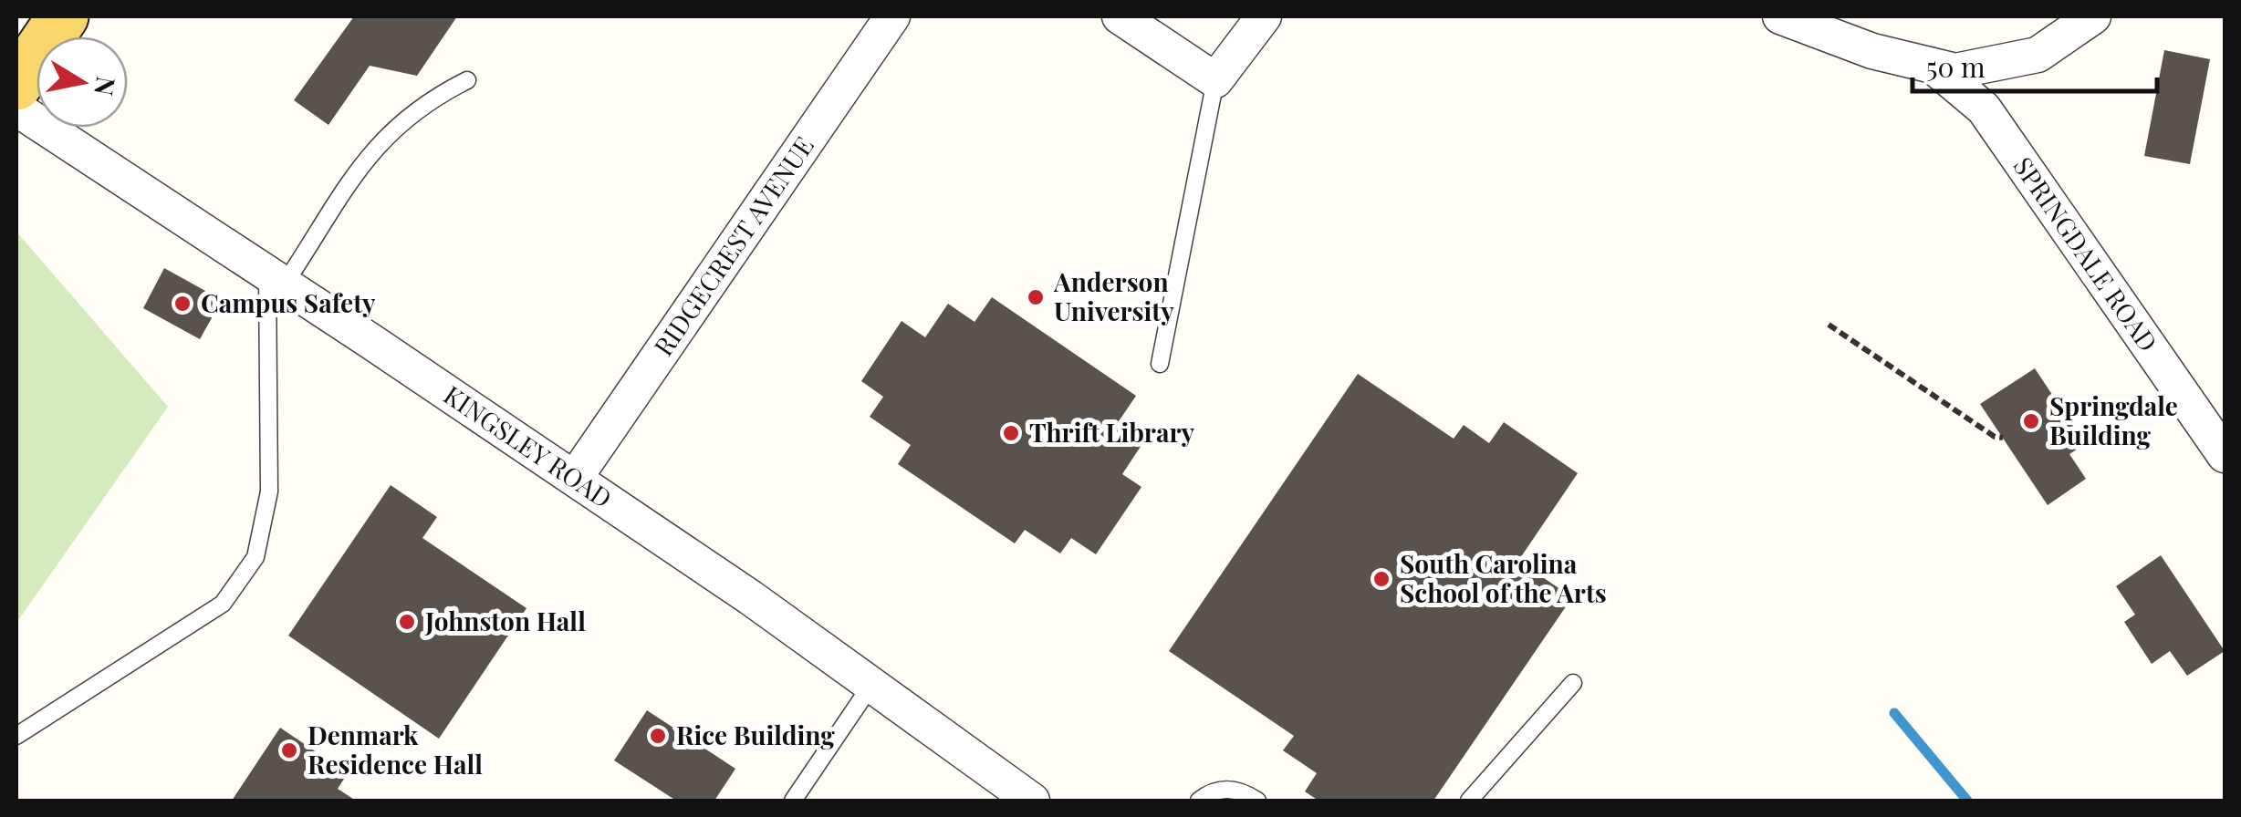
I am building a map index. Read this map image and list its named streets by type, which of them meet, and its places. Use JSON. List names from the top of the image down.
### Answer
{
  "streets": {
    "street": ["RIDGECREST AVENUE", "SPRINGDALE ROAD", "KINGSLEY ROAD"]
  },
  "crossings": [
    ["RIDGECREST AVENUE", "KINGSLEY ROAD"]
  ],
  "places": [
    "Anderson University",
    "Campus Safety",
    "Springdale Building",
    "Thrift Library",
    "South Carolina School of the Arts",
    "Johnston Hall",
    "Rice Building",
    "Denmark Residence Hall"
  ],
  "scale_bar": "50 m",
  "north": "right"
}
